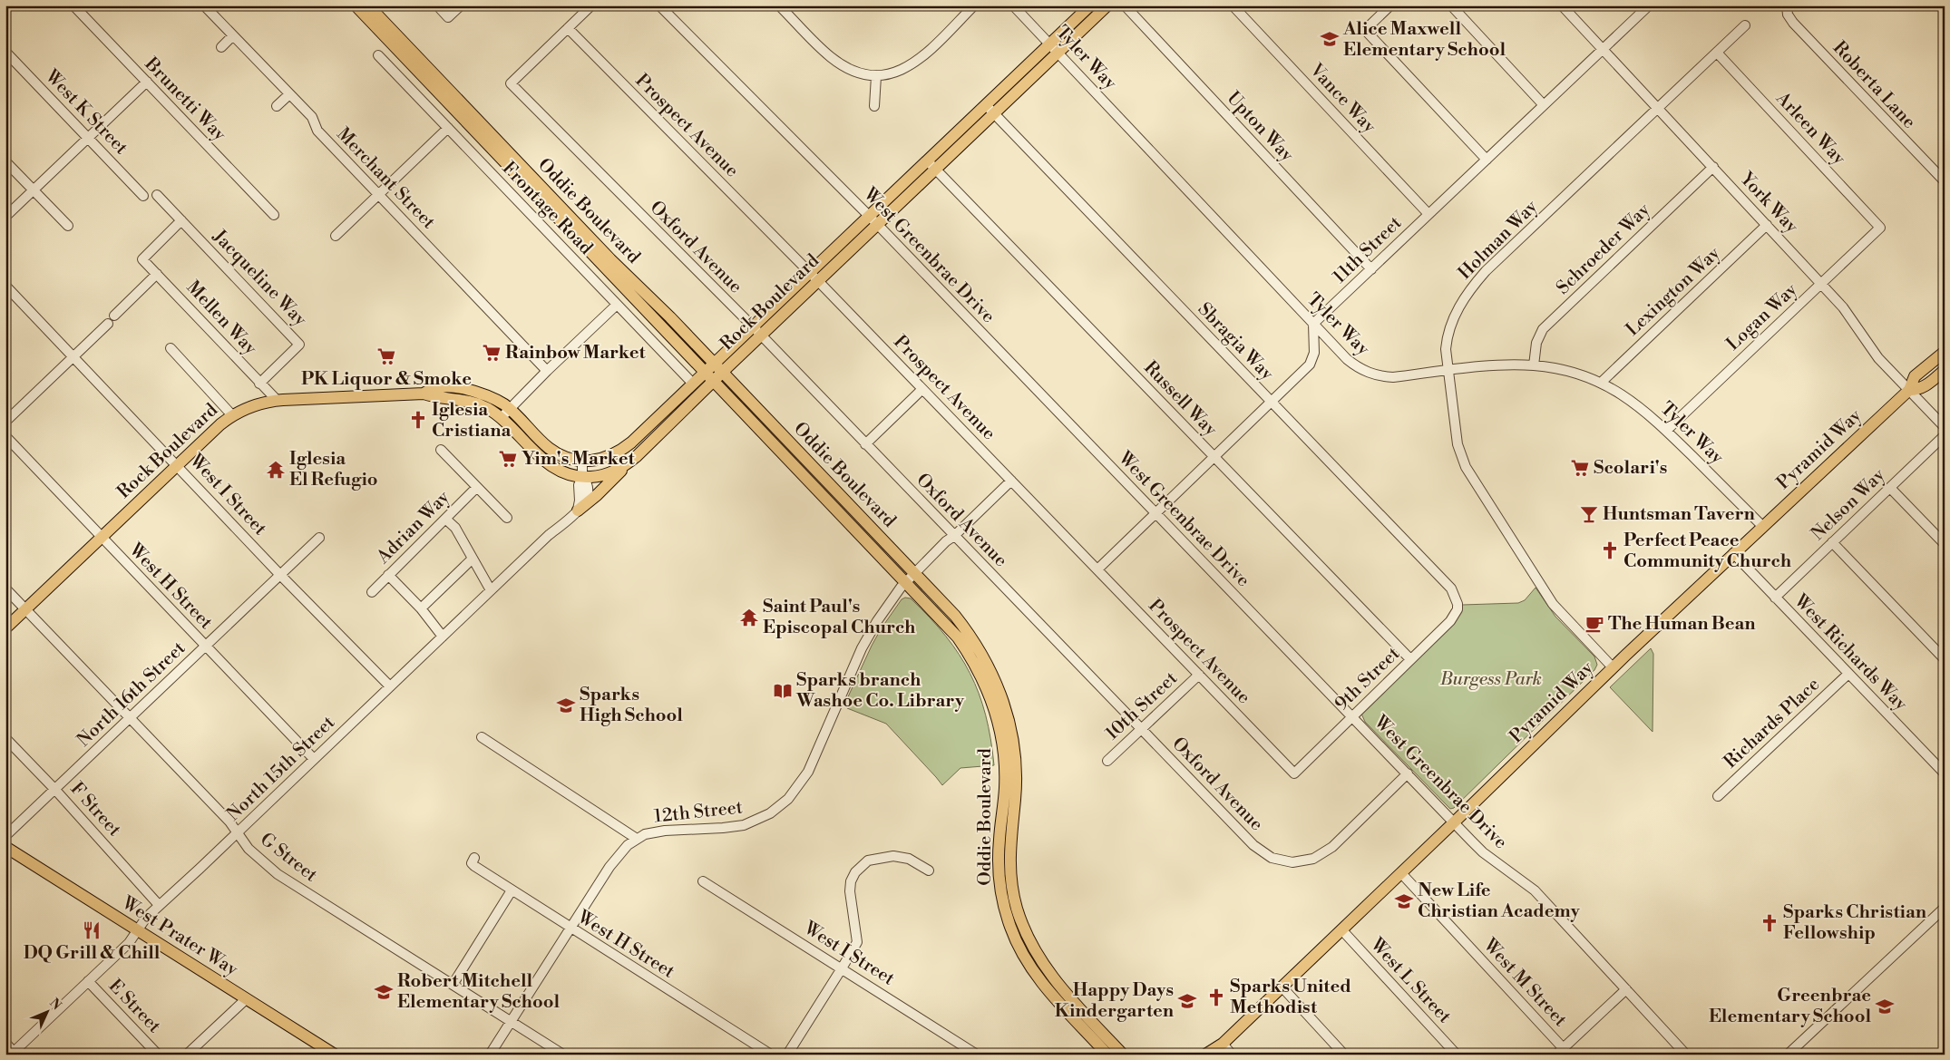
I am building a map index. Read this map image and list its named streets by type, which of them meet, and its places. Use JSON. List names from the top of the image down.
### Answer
{
  "streets": {
    "main road": [
      "Oddie Boulevard",
      "Rock Boulevard",
      "Pyramid Way",
      "West Prater Way"
    ],
    "street": [
      "Tyler Way",
      "Roberta Lane",
      "Vance Way",
      "Brunetti Way",
      "West K Street",
      "Prospect Avenue",
      "Upton Way",
      "Arleen Way",
      "Merchant Street",
      "York Way",
      "Frontage Road",
      "Holman Way",
      "Oxford Avenue",
      "Schroeder Way",
      "11th Street",
      "West Greenbrae Drive",
      "Jacqueline Way",
      "Lexington Way",
      "Logan Way",
      "Mellen Way",
      "Sbragia Way",
      "Russell Way",
      "West I Street",
      "Nelson Way",
      "Adrian Way",
      "West H Street",
      "West Richards Way",
      "9th Street",
      "North 16th Street",
      "10th Street",
      "Richards Place",
      "North 15th Street",
      "F Street",
      "12th Street",
      "G Street",
      "West L Street",
      "West M Street",
      "E Street"
    ]
  },
  "crossings": [
    ["Tyler Way", "Holman Way"],
    ["Tyler Way", "Schroeder Way"],
    ["Tyler Way", "11th Street"],
    ["Tyler Way", "Lexington Way"],
    ["Tyler Way", "Rock Boulevard"],
    ["Tyler Way", "Logan Way"],
    ["Tyler Way", "Pyramid Way"],
    ["Vance Way", "11th Street"],
    ["Prospect Avenue", "Oxford Avenue"],
    ["Prospect Avenue", "Rock Boulevard"],
    ["Prospect Avenue", "9th Street"],
    ["Prospect Avenue", "10th Street"],
    ["Prospect Avenue", "12th Street"],
    ["Upton Way", "11th Street"],
    ["Arleen Way", "Holman Way"],
    ["Arleen Way", "Logan Way"],
    ["York Way", "Holman Way"],
    ["York Way", "Schroeder Way"],
    ["York Way", "11th Street"],
    ["York Way", "Lexington Way"],
    ["York Way", "Logan Way"],
    ["York Way", "Pyramid Way"],
    ["Frontage Road", "Rock Boulevard"],
    ["Oddie Boulevard", "Rock Boulevard"],
    ["Oddie Boulevard", "12th Street"],
    ["Holman Way", "Pyramid Way"],
    ["Oxford Avenue", "West Greenbrae Drive"],
    ["Oxford Avenue", "Rock Boulevard"],
    ["Oxford Avenue", "10th Street"],
    ["Oxford Avenue", "12th Street"],
    ["West Greenbrae Drive", "Rock Boulevard"],
    ["West Greenbrae Drive", "Pyramid Way"],
    ["West Greenbrae Drive", "9th Street"],
    ["Jacqueline Way", "Mellen Way"],
    ["Rock Boulevard", "Mellen Way"],
    ["Rock Boulevard", "Sbragia Way"],
    ["Rock Boulevard", "Russell Way"],
    ["Rock Boulevard", "West I Street"],
    ["Rock Boulevard", "West H Street"],
    ["Rock Boulevard", "G Street"],
    ["Sbragia Way", "9th Street"],
    ["Russell Way", "9th Street"],
    ["Pyramid Way", "West Richards Way"],
    ["Pyramid Way", "West L Street"],
    ["Pyramid Way", "West M Street"],
    ["West I Street", "North 16th Street"],
    ["West I Street", "North 15th Street"],
    ["Nelson Way", "West Richards Way"],
    ["West H Street", "North 16th Street"],
    ["West H Street", "North 15th Street"],
    ["West H Street", "12th Street"],
    ["West Richards Way", "Richards Place"],
    ["North 16th Street", "F Street"],
    ["North 16th Street", "G Street"],
    ["North 15th Street", "F Street"],
    ["North 15th Street", "G Street"],
    ["North 15th Street", "West Prater Way"],
    ["North 15th Street", "E Street"],
    ["12th Street", "G Street"]
  ],
  "parks": ["Burgess Park"],
  "places": {
    "school or university": [
      "Alice Maxwell Elementary School",
      "Sparks High School",
      "New Life Christian Academy",
      "Robert Mitchell Elementary School",
      "Happy Days Kindergarten",
      "Greenbrae Elementary School"
    ],
    "supermarket": [
      "Rainbow Market",
      "PK Liquor & Smoke",
      "Yim's Market",
      "Scolari's"
    ],
    "church": [
      "Iglesia Cristiana",
      "Perfect Peace Community Church",
      "Sparks Christian Fellowship",
      "Sparks United Methodist"
    ],
    "temple": ["Iglesia El Refugio", "Saint Paul's Episcopal Church"],
    "bar": ["Huntsman Tavern"],
    "cafe": ["The Human Bean"],
    "library": ["Sparks branch Washoe Co. Library"],
    "restaurant": ["DQ Grill & Chill"]
  },
  "north": "top right"
}
